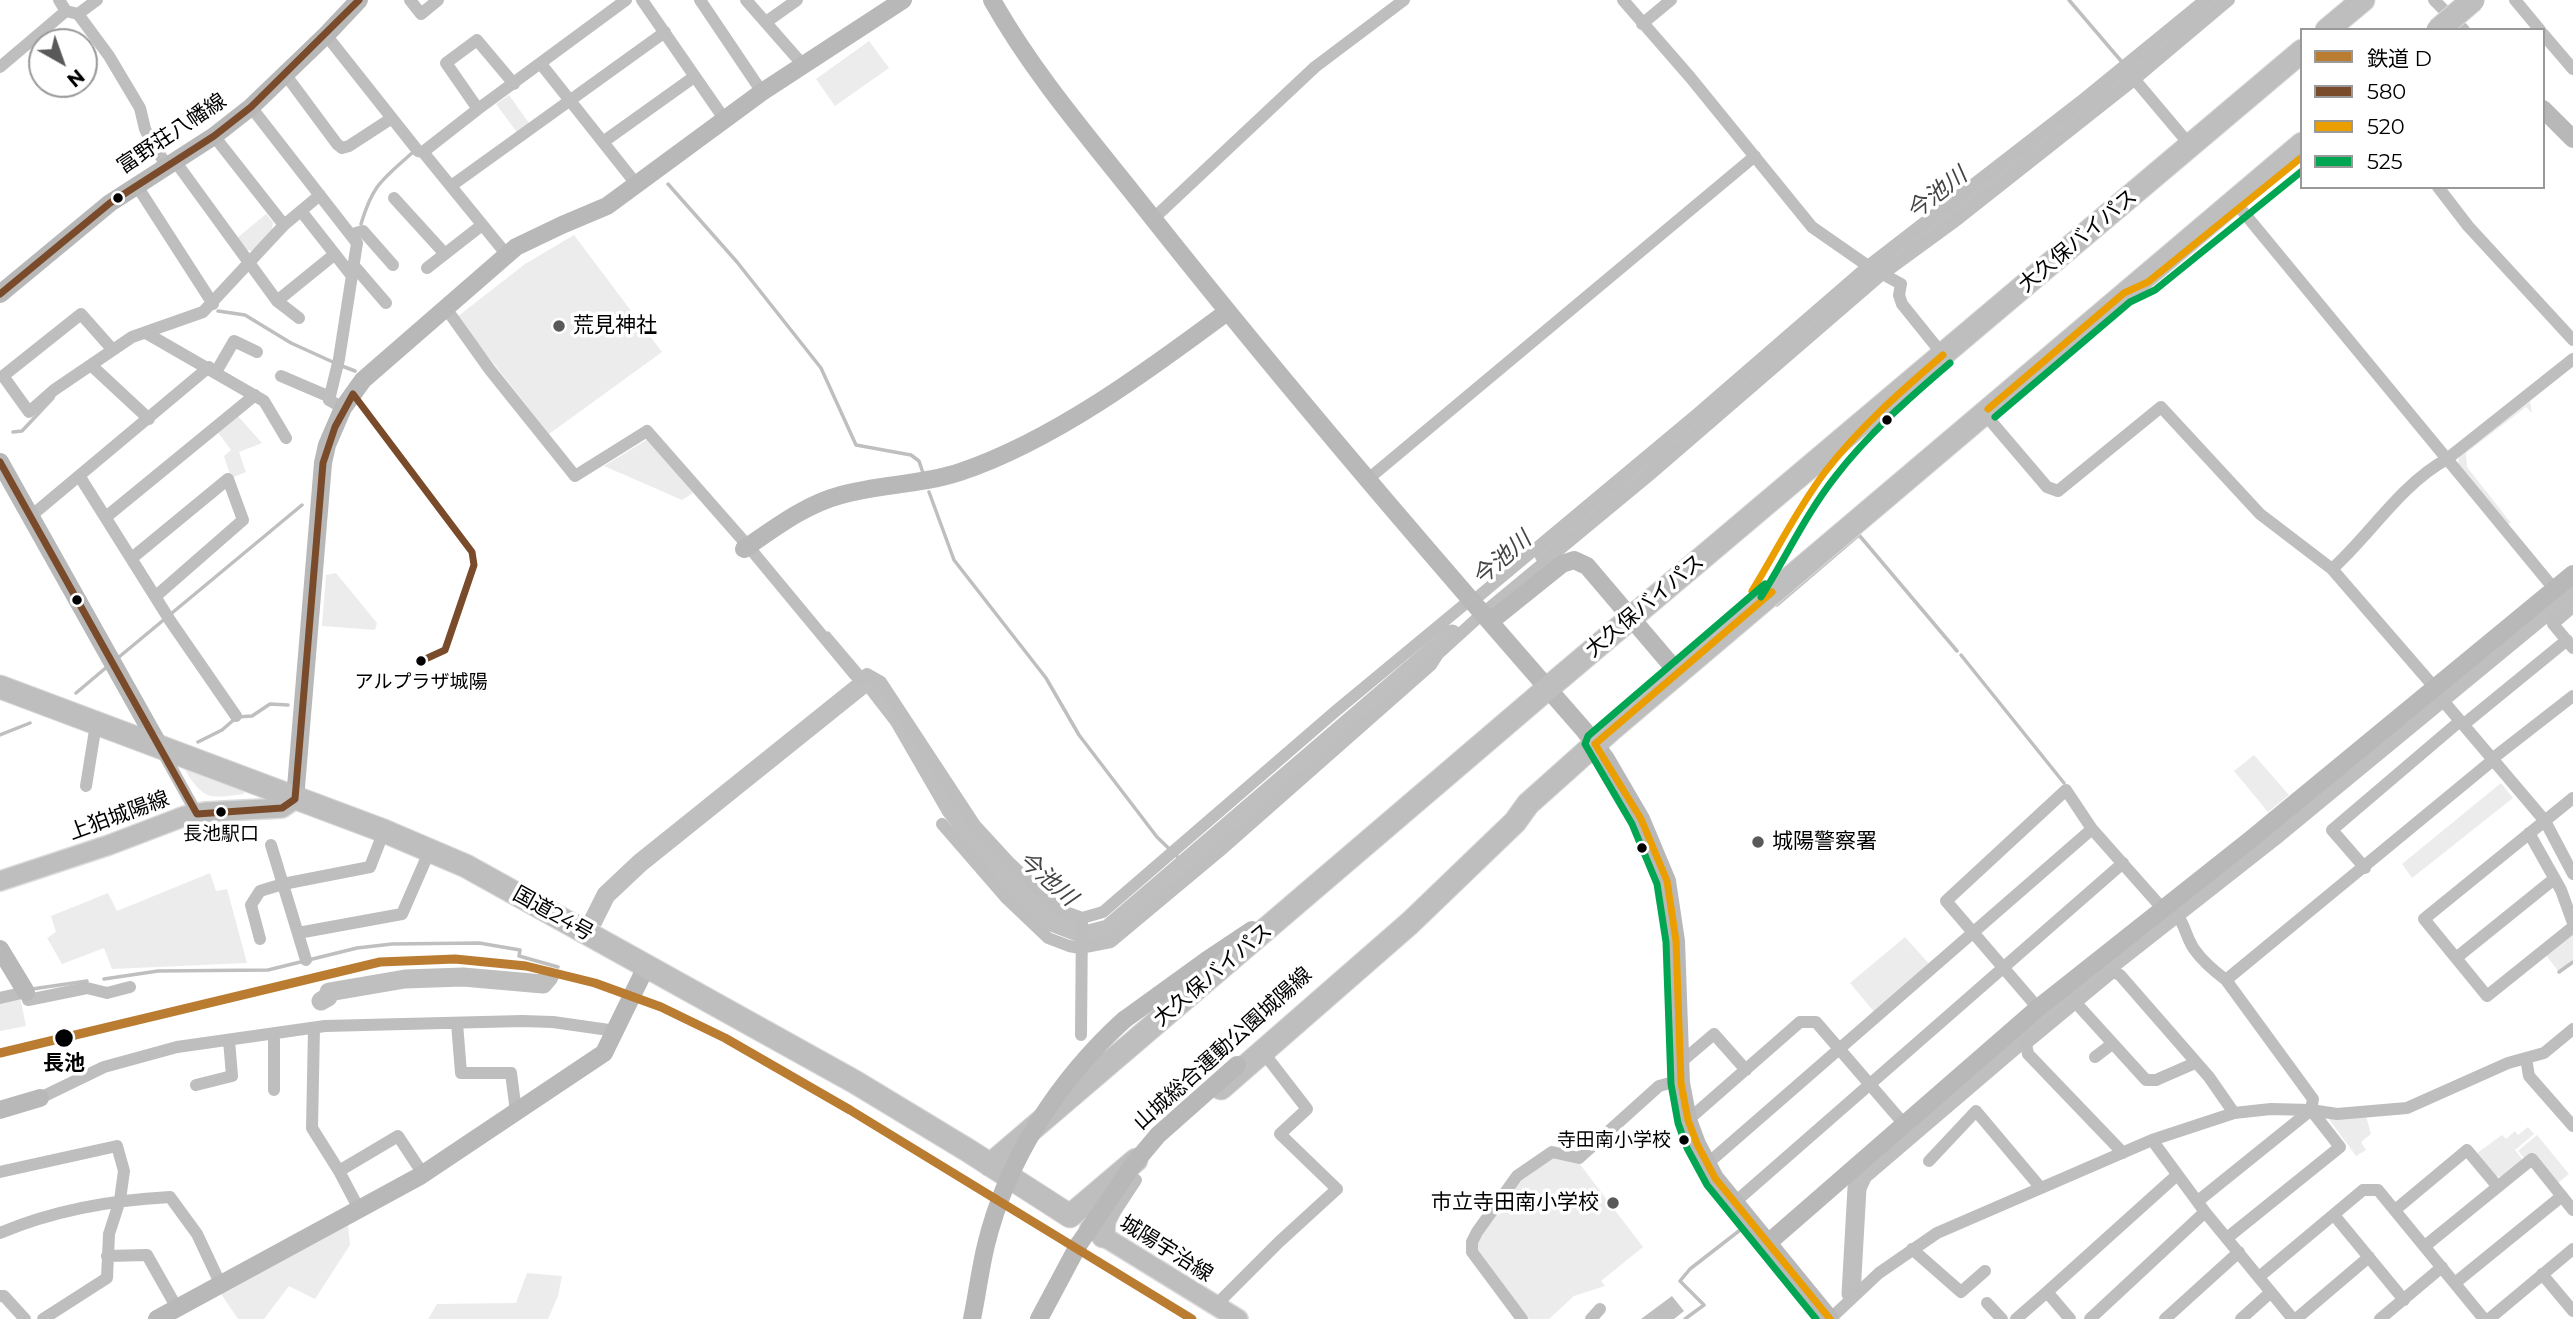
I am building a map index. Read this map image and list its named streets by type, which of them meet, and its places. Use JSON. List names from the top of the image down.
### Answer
{
  "streets": {
    "highway": ["大久保バイパス", "国道24号"],
    "main road": ["上狛城陽線", "城陽宇治線"],
    "street": ["富野荘八幡線", "山城総合運動公園城陽線"]
  },
  "crossings": [
    ["大久保バイパス", "国道24号"],
    ["上狛城陽線", "国道24号"],
    ["国道24号", "城陽宇治線"]
  ],
  "water": ["今池川"],
  "places": [
    "荒見神社",
    "アルプラザ城陽",
    "長池駅口",
    "城陽警察署",
    "長池",
    "寺田南小学校",
    "市立寺田南小学校"
  ],
  "lines": [
    "transit line 580",
    "transit line 520",
    "transit line 525",
    "rail line D"
  ],
  "legend": [
    "鉄道 D",
    "580",
    "520",
    "525"
  ],
  "north": "bottom right"
}
